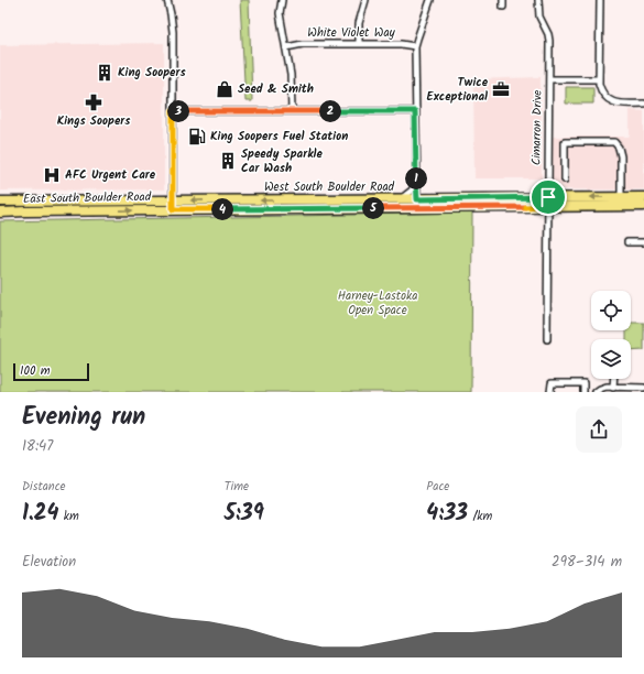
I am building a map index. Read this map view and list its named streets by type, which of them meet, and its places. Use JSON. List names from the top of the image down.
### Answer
{
  "streets": {
    "main road": ["West South Boulder Road", "East South Boulder Road"],
    "street": ["White Violet Way", "Cimarron Drive"]
  },
  "crossings": [
    ["Cimarron Drive", "West South Boulder Road"],
    ["West South Boulder Road", "East South Boulder Road"]
  ],
  "parks": ["Harney-Lastoka Open Space"],
  "places": {
    "building": ["King Soopers", "Speedy Sparkle Car Wash"],
    "shop": ["Seed & Smith"],
    "office": ["Twice Exceptional"],
    "pharmacy": ["Kings Soopers"],
    "fuel station": ["King Soopers Fuel Station"],
    "hospital": ["AFC Urgent Care"]
  },
  "scale_bar": "100 m",
  "page": {
    "pins": [
      "2",
      "3",
      "1",
      "5",
      "4"
    ],
    "scale": "100 m",
    "heading": ["Evening run", "18:47"],
    "stats": [
      ["Distance", "1.24 km"],
      ["Time", "5:39"],
      ["Pace", "4:33 /km"]
    ],
    "chart": ["Elevation", "298–314 m"]
  }
}
